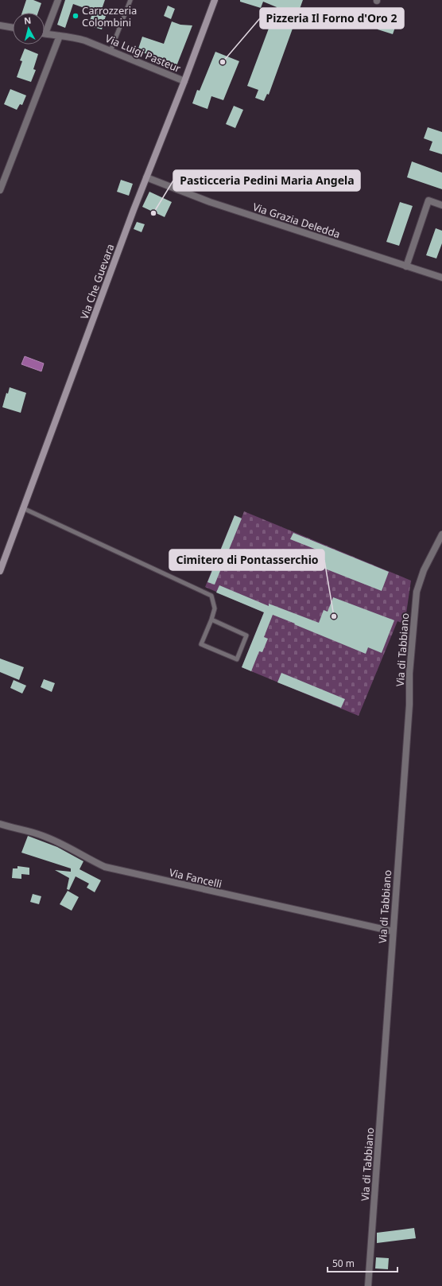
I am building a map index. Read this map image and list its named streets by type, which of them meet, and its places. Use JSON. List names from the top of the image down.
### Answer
{
  "streets": {
    "main road": ["Via Che Guevara"],
    "street": [
      "Via Luigi Pasteur",
      "Via Grazia Deledda",
      "Via di Tabbiano",
      "Via Fancelli"
    ]
  },
  "crossings": [
    ["Via Luigi Pasteur", "Via Che Guevara"],
    ["Via Grazia Deledda", "Via Che Guevara"],
    ["Via di Tabbiano", "Via Fancelli"]
  ],
  "places": [
    "Carrozzeria Colombini",
    "Pizzeria Il Forno d'Oro 2",
    "Pasticceria Pedini Maria Angela",
    "Cimitero di Pontasserchio"
  ],
  "scale_bar": "50 m",
  "north": "top"
}
